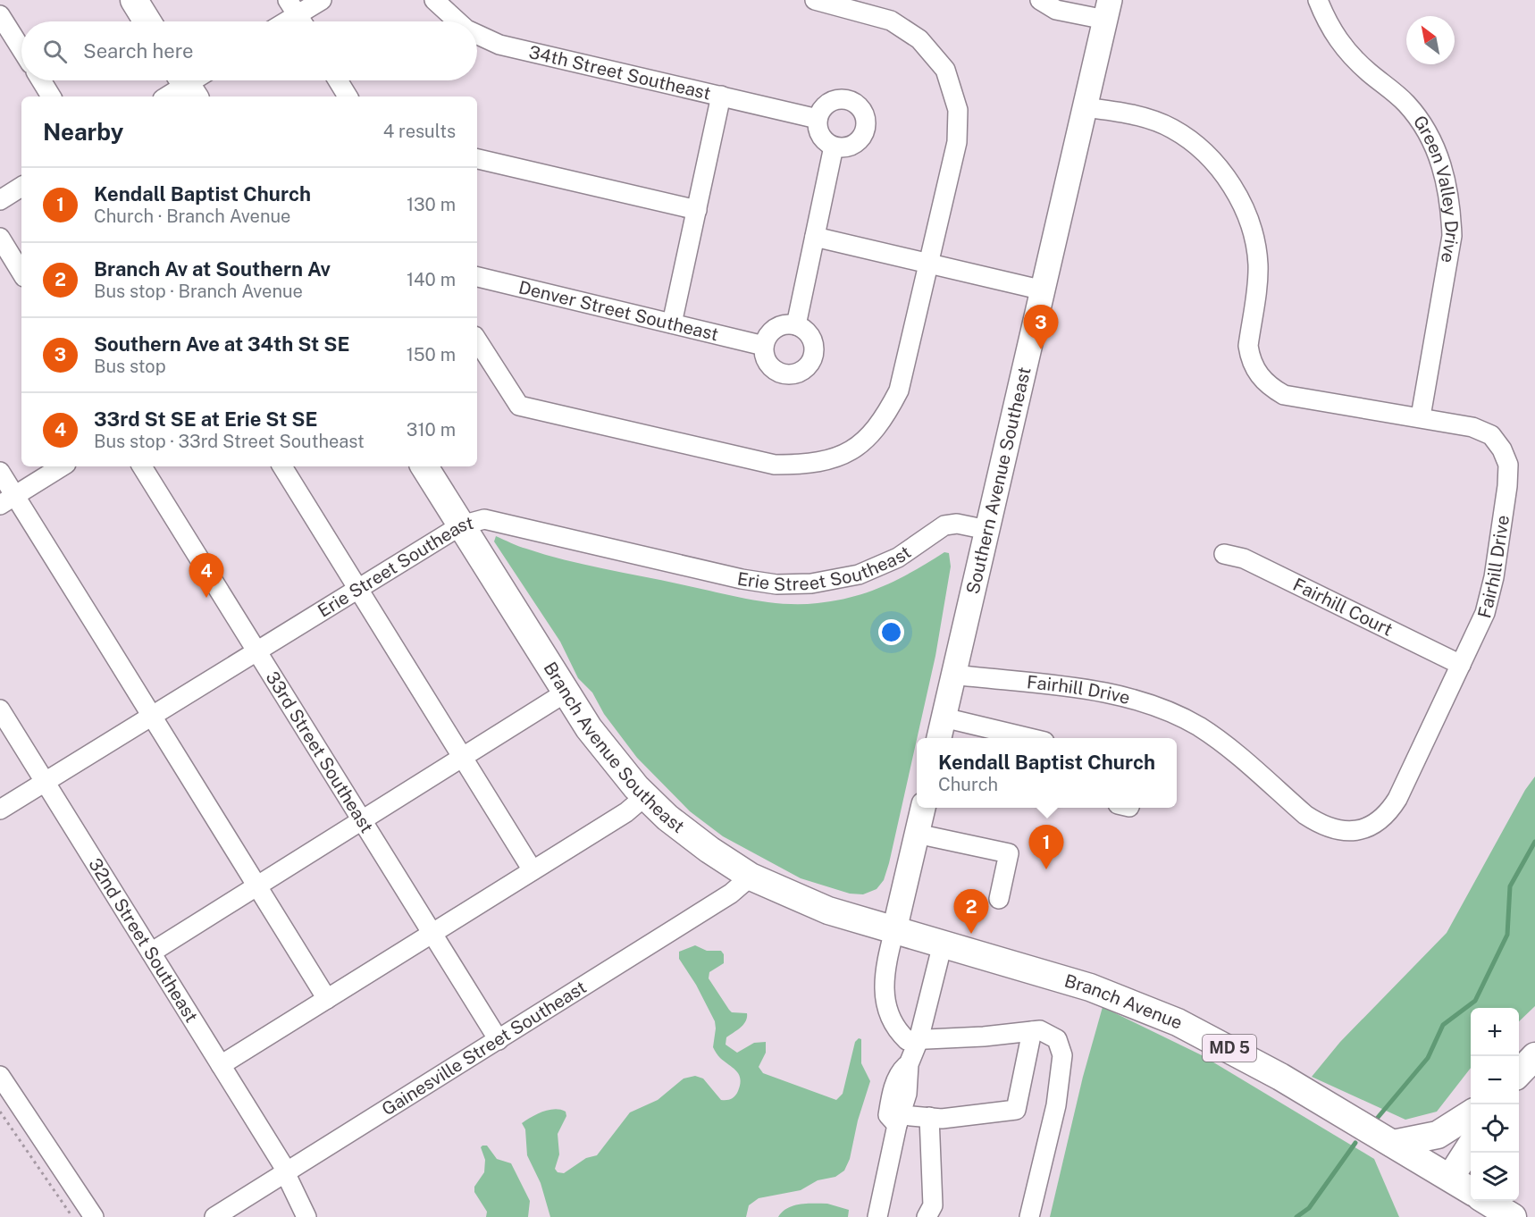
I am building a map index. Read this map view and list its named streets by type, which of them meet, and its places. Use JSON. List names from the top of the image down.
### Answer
{
  "streets": {
    "highway": ["Branch Avenue Southeast", "Branch Avenue", "MD 5"],
    "main road": ["Southern Avenue Southeast"],
    "street": [
      "34th Street Southeast",
      "Green Valley Drive",
      "Denver Street Southeast",
      "Erie Street Southeast",
      "Fairhill Drive",
      "Fairhill Court",
      "33rd Street Southeast",
      "32nd Street Southeast",
      "Gainesville Street Southeast"
    ]
  },
  "crossings": [
    ["Green Valley Drive", "Fairhill Drive"],
    ["Southern Avenue Southeast", "Erie Street Southeast"],
    ["Southern Avenue Southeast", "Fairhill Drive"],
    ["Erie Street Southeast", "Branch Avenue Southeast"],
    ["Erie Street Southeast", "33rd Street Southeast"],
    ["Erie Street Southeast", "32nd Street Southeast"],
    ["Fairhill Drive", "Fairhill Court"],
    ["Branch Avenue Southeast", "Branch Avenue"],
    ["Branch Avenue Southeast", "Gainesville Street Southeast"],
    ["33rd Street Southeast", "Gainesville Street Southeast"],
    ["32nd Street Southeast", "Gainesville Street Southeast"]
  ],
  "north": "top left",
  "page": {
    "search": "Search here",
    "heading": ["Nearby", "4 results"],
    "list": [
      {
        "mark": "1",
        "name": "Kendall Baptist Church",
        "note": "Church · Branch Avenue",
        "value": "130 m"
      },
      {
        "mark": "2",
        "name": "Branch Av at Southern Av",
        "note": "Bus stop · Branch Avenue",
        "value": "140 m"
      },
      {
        "mark": "3",
        "name": "Southern Ave at 34th St SE",
        "note": "Bus stop",
        "value": "150 m"
      },
      {
        "mark": "4",
        "name": "33rd St SE at Erie St SE",
        "note": "Bus stop · 33rd Street Southeast",
        "value": "310 m"
      }
    ],
    "pins": [
      "3",
      "4",
      "1",
      "2"
    ],
    "popup": ["Kendall Baptist Church", "Church"],
    "map_buttons": ["+", "−"]
  }
}
